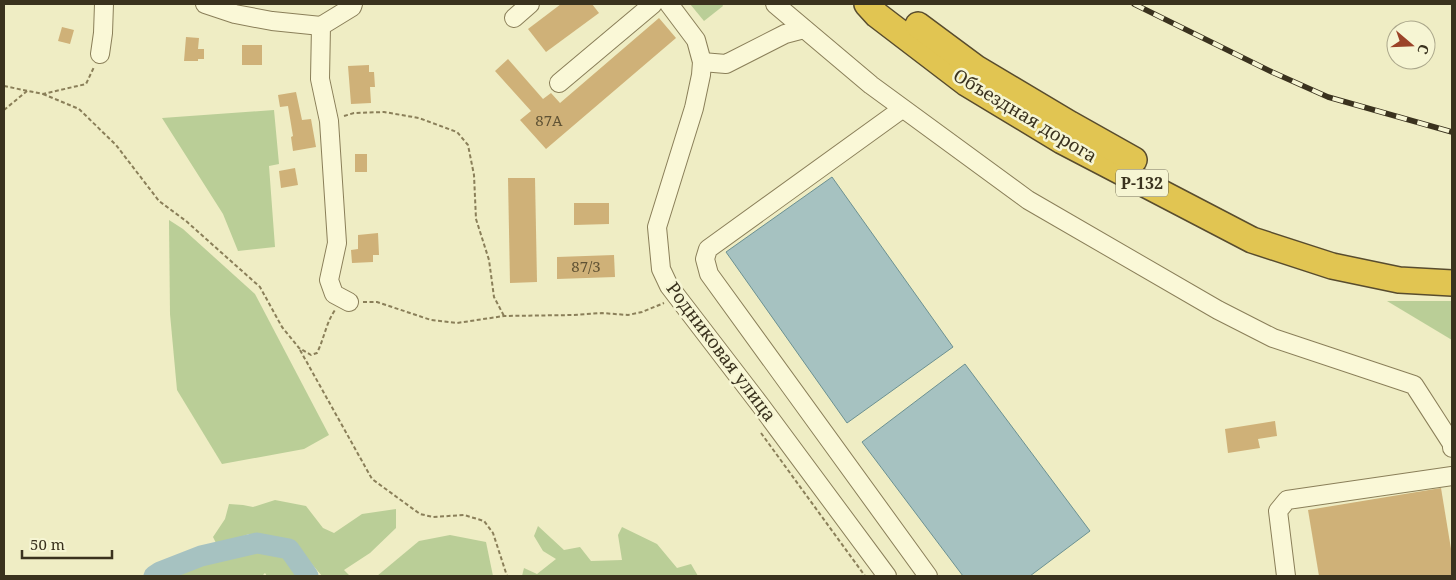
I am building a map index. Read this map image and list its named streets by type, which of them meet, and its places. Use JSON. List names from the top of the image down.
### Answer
{
  "streets": {
    "highway": ["Объездная дорога", "Р-132"],
    "street": ["Родниковая улица"]
  },
  "house_numbers": ["87А", "87/3"],
  "scale_bar": "50 m",
  "north": "right"
}
